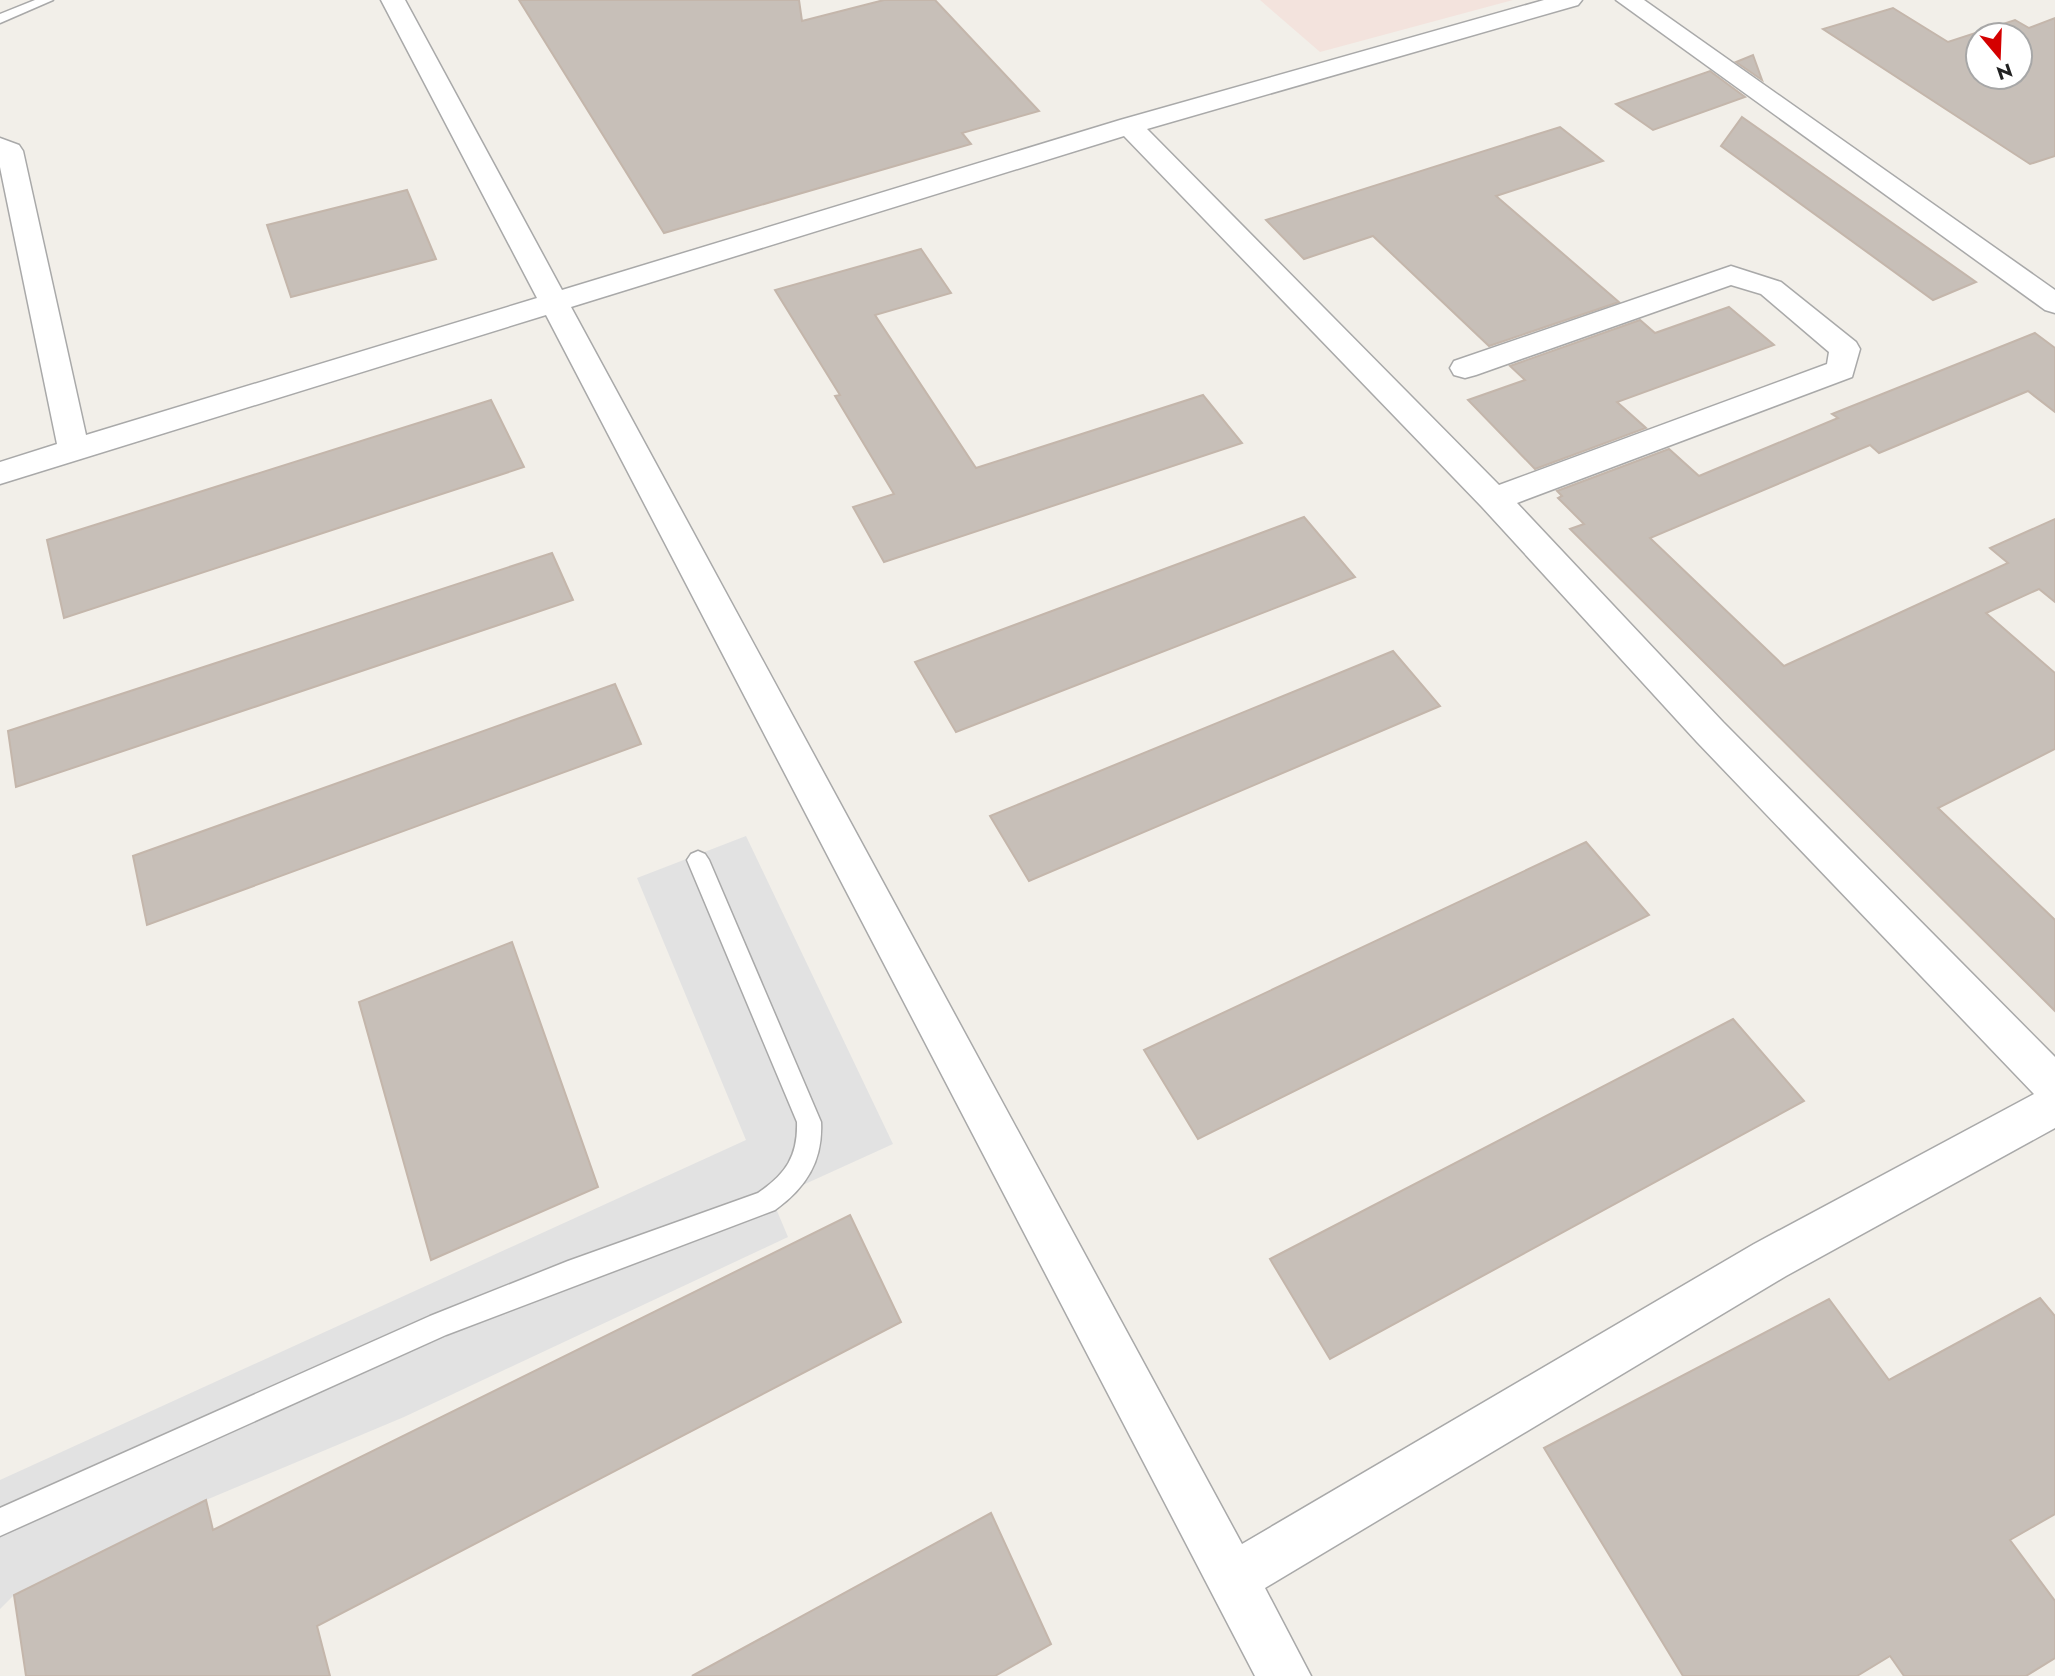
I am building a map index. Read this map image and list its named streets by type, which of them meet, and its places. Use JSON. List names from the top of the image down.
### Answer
{
  "north": "bottom"
}
